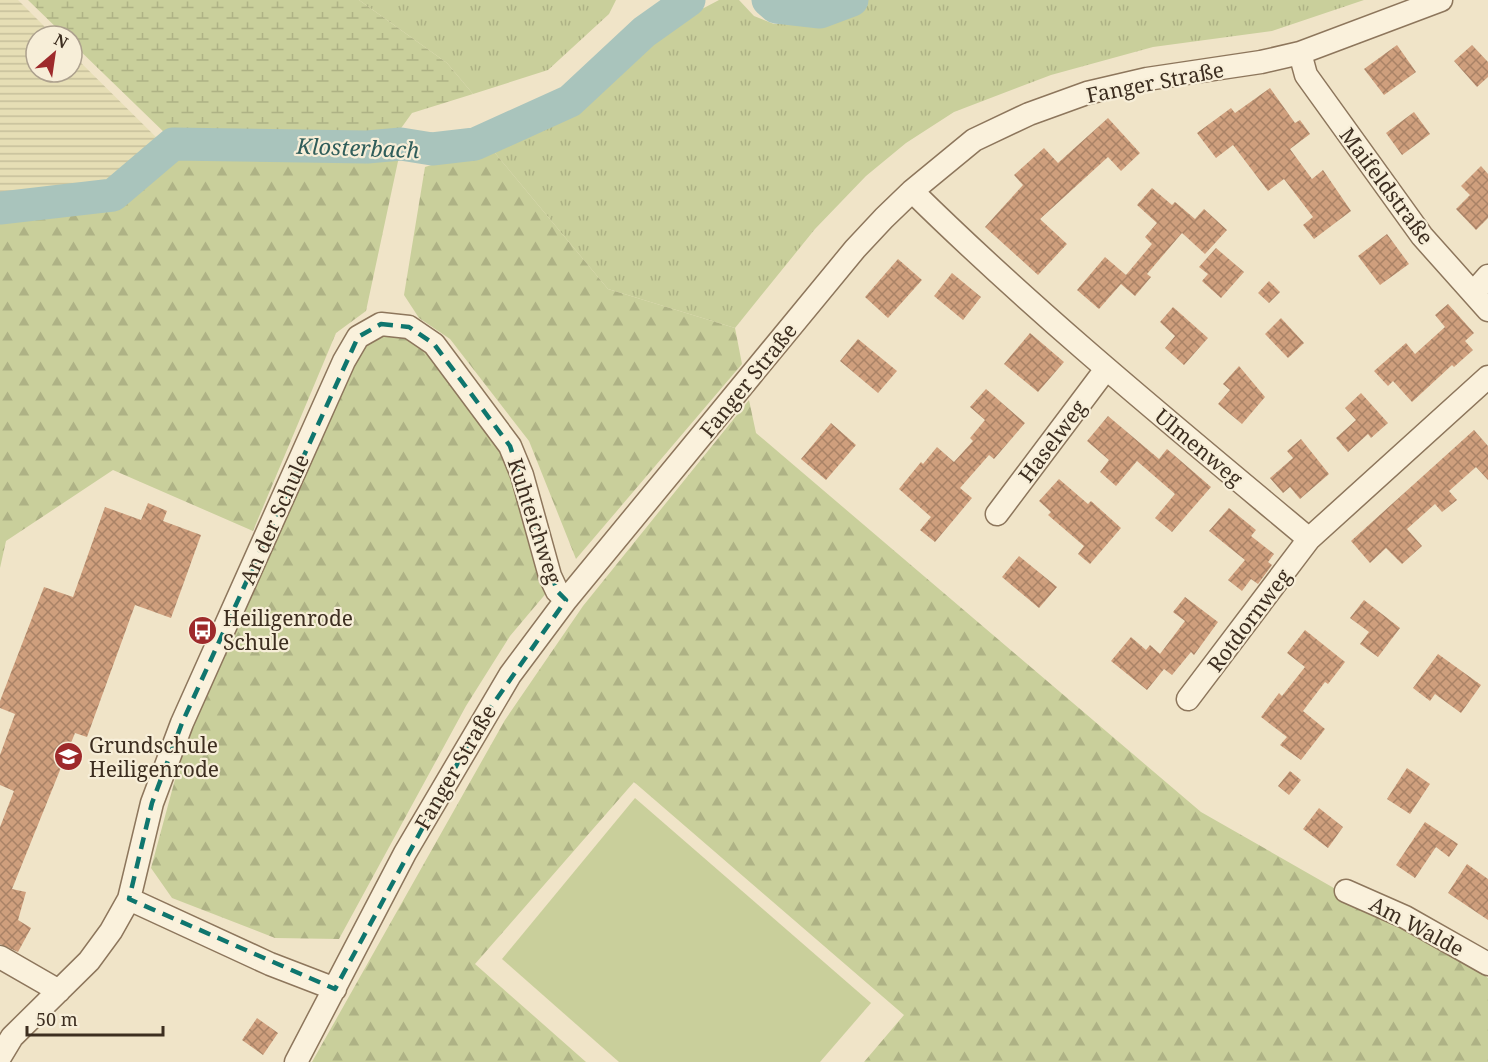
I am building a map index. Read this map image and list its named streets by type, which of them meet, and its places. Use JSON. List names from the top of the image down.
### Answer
{
  "streets": {
    "street": [
      "Fanger Straße",
      "Maifeldstraße",
      "Haselweg",
      "Ulmenweg",
      "An der Schule",
      "Kuhteichweg",
      "Rotdornweg",
      "Am Walde"
    ]
  },
  "crossings": [
    ["Fanger Straße", "Maifeldstraße"],
    ["Fanger Straße", "Ulmenweg"],
    ["Fanger Straße", "Kuhteichweg"],
    ["Haselweg", "Ulmenweg"],
    ["Ulmenweg", "Rotdornweg"],
    ["An der Schule", "Kuhteichweg"]
  ],
  "water": ["Klosterbach"],
  "places": {
    "bus stop": ["Heiligenrode Schule"],
    "school or university": ["Grundschule Heiligenrode"]
  },
  "scale_bar": "50 m",
  "north": "top right"
}
